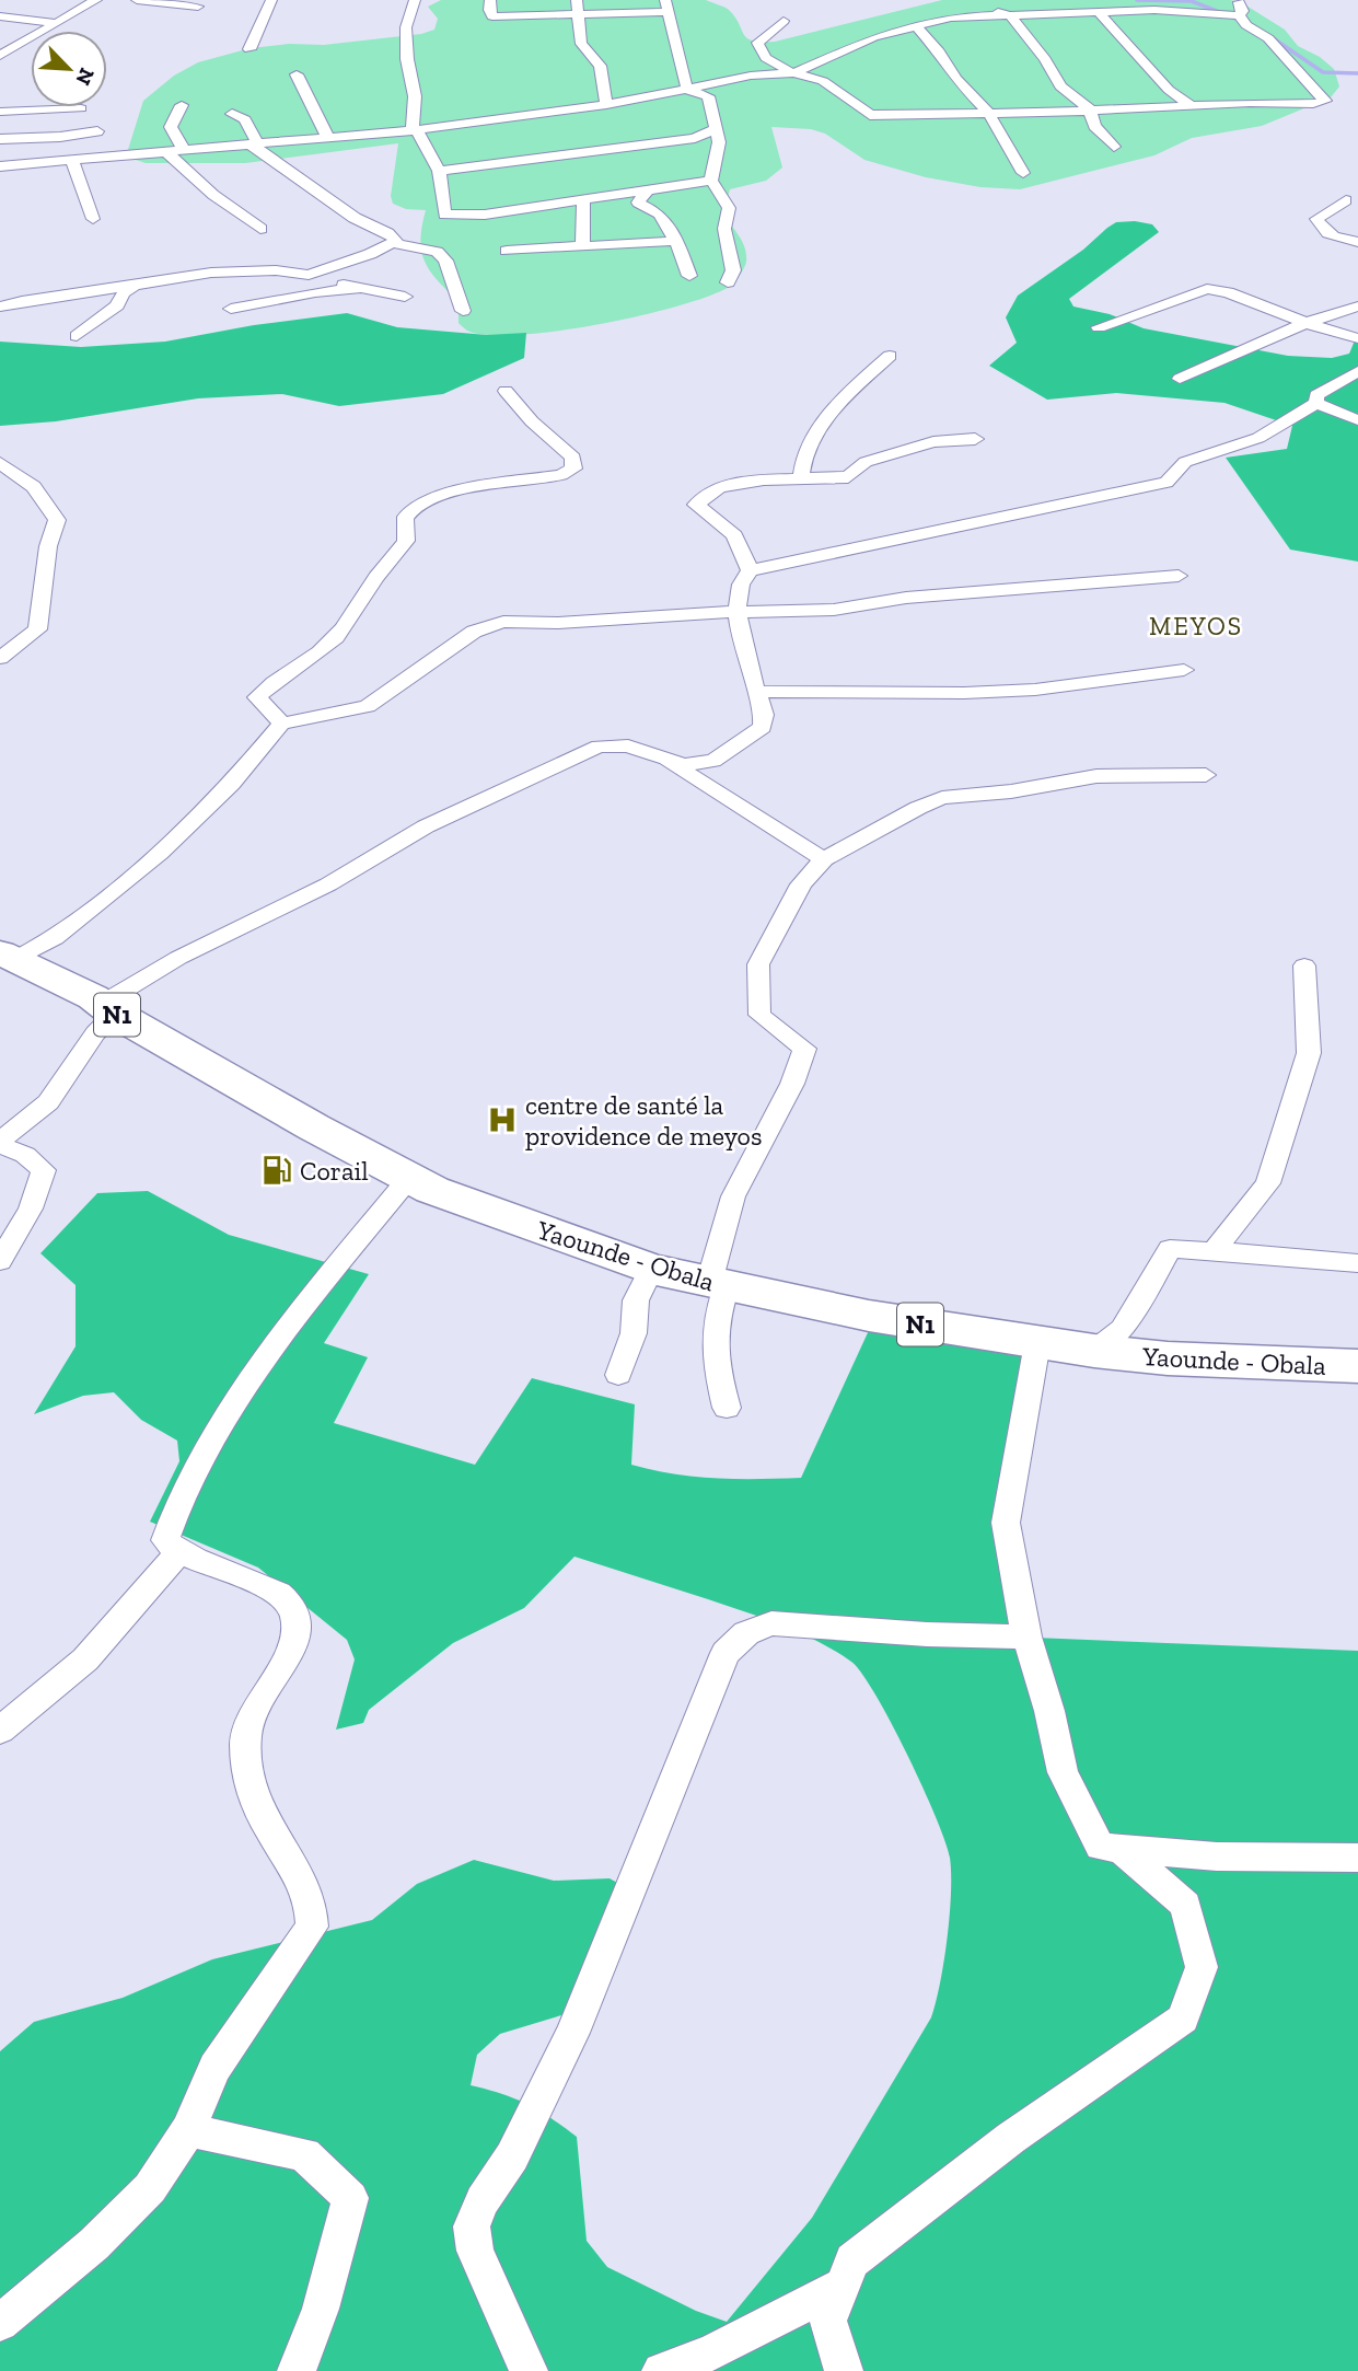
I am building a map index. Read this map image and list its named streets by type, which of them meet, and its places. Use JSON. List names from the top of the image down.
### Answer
{
  "streets": {
    "highway": ["N1", "Yaounde - Obala"]
  },
  "districts": ["MEYOS"],
  "places": {
    "hospital": ["centre de santé la providence de meyos"],
    "fuel station": ["Corail"]
  },
  "north": "bottom right"
}
